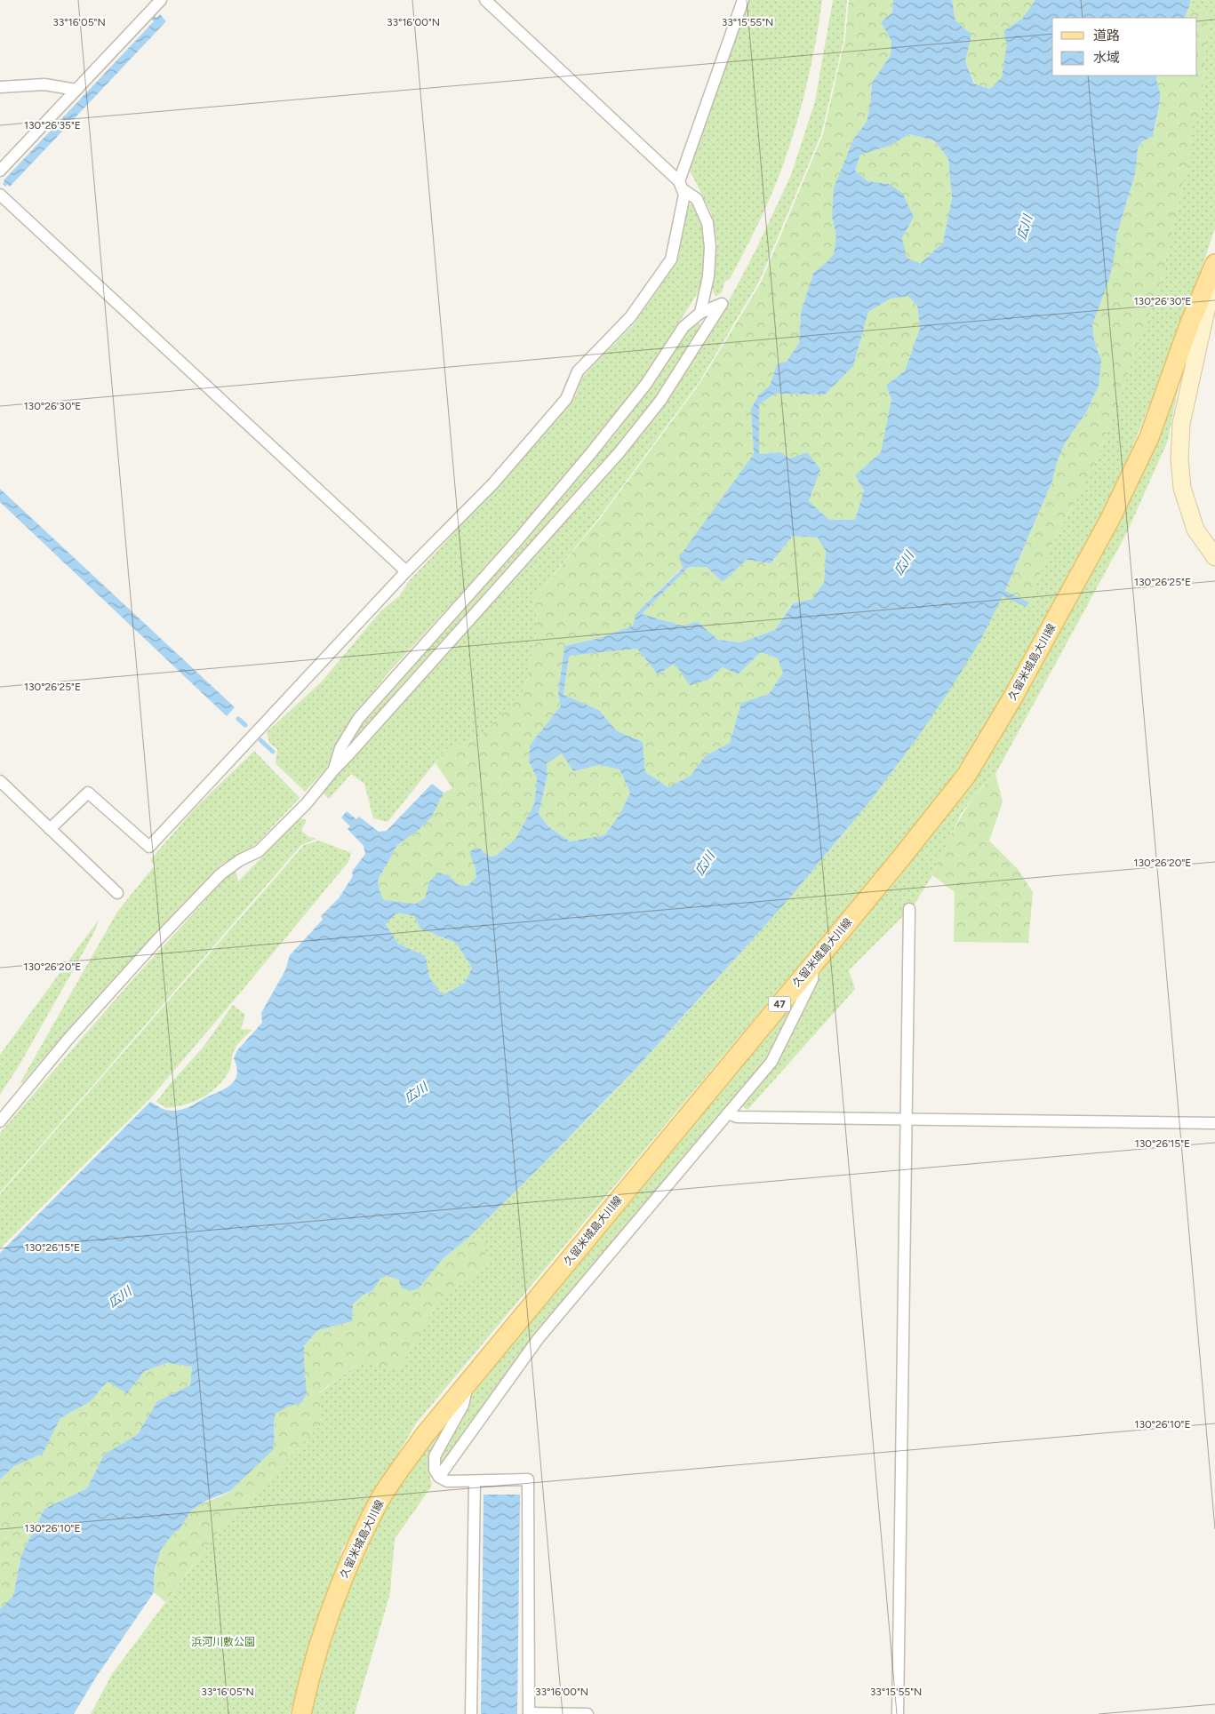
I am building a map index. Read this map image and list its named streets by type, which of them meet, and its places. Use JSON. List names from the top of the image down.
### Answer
{
  "streets": {
    "main road": ["久留米城島大川線", "47"]
  },
  "water": ["広川"],
  "parks": ["浜河川敷公園"],
  "legend": ["道路", "水域"],
  "coordinates": [
    "33°16'05\"N",
    "33°16'00\"N",
    "33°15'55\"N",
    "130°26'35\"E",
    "130°26'30\"E",
    "130°26'25\"E",
    "130°26'20\"E",
    "130°26'15\"E",
    "130°26'10\"E"
  ]
}
